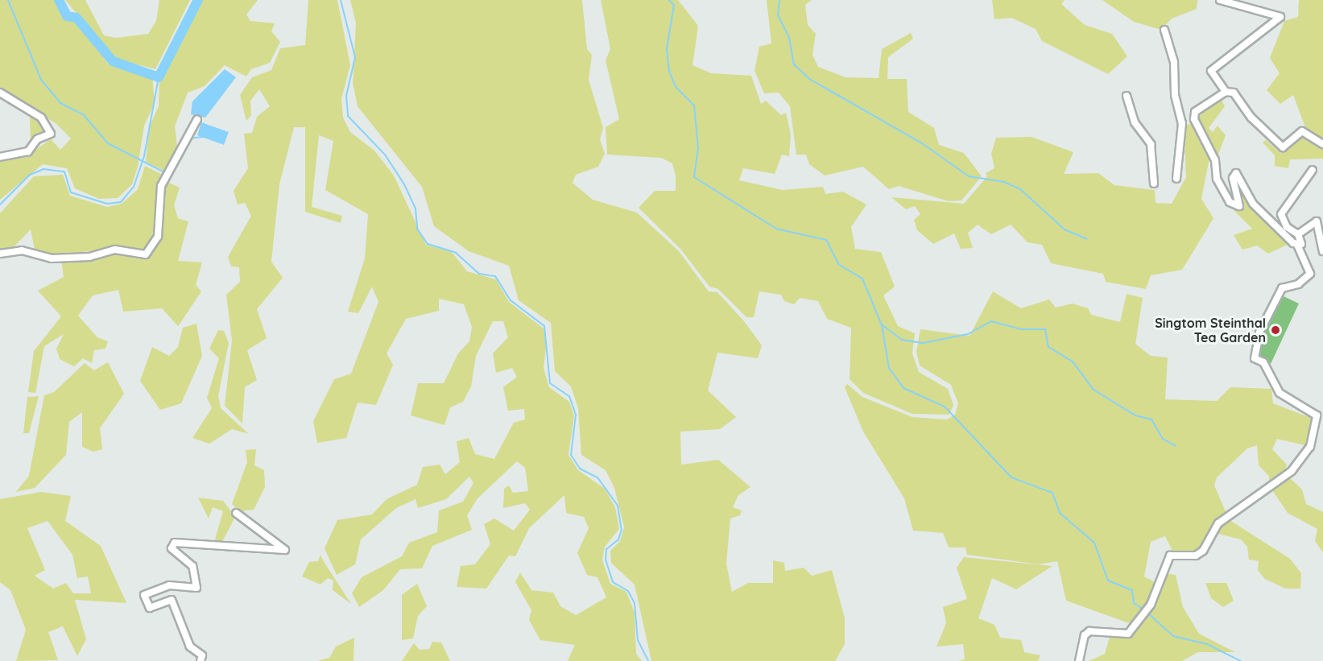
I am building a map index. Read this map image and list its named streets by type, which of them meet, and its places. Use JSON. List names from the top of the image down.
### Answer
{
  "places": ["Singtom Steinthal Tea Garden"]
}
